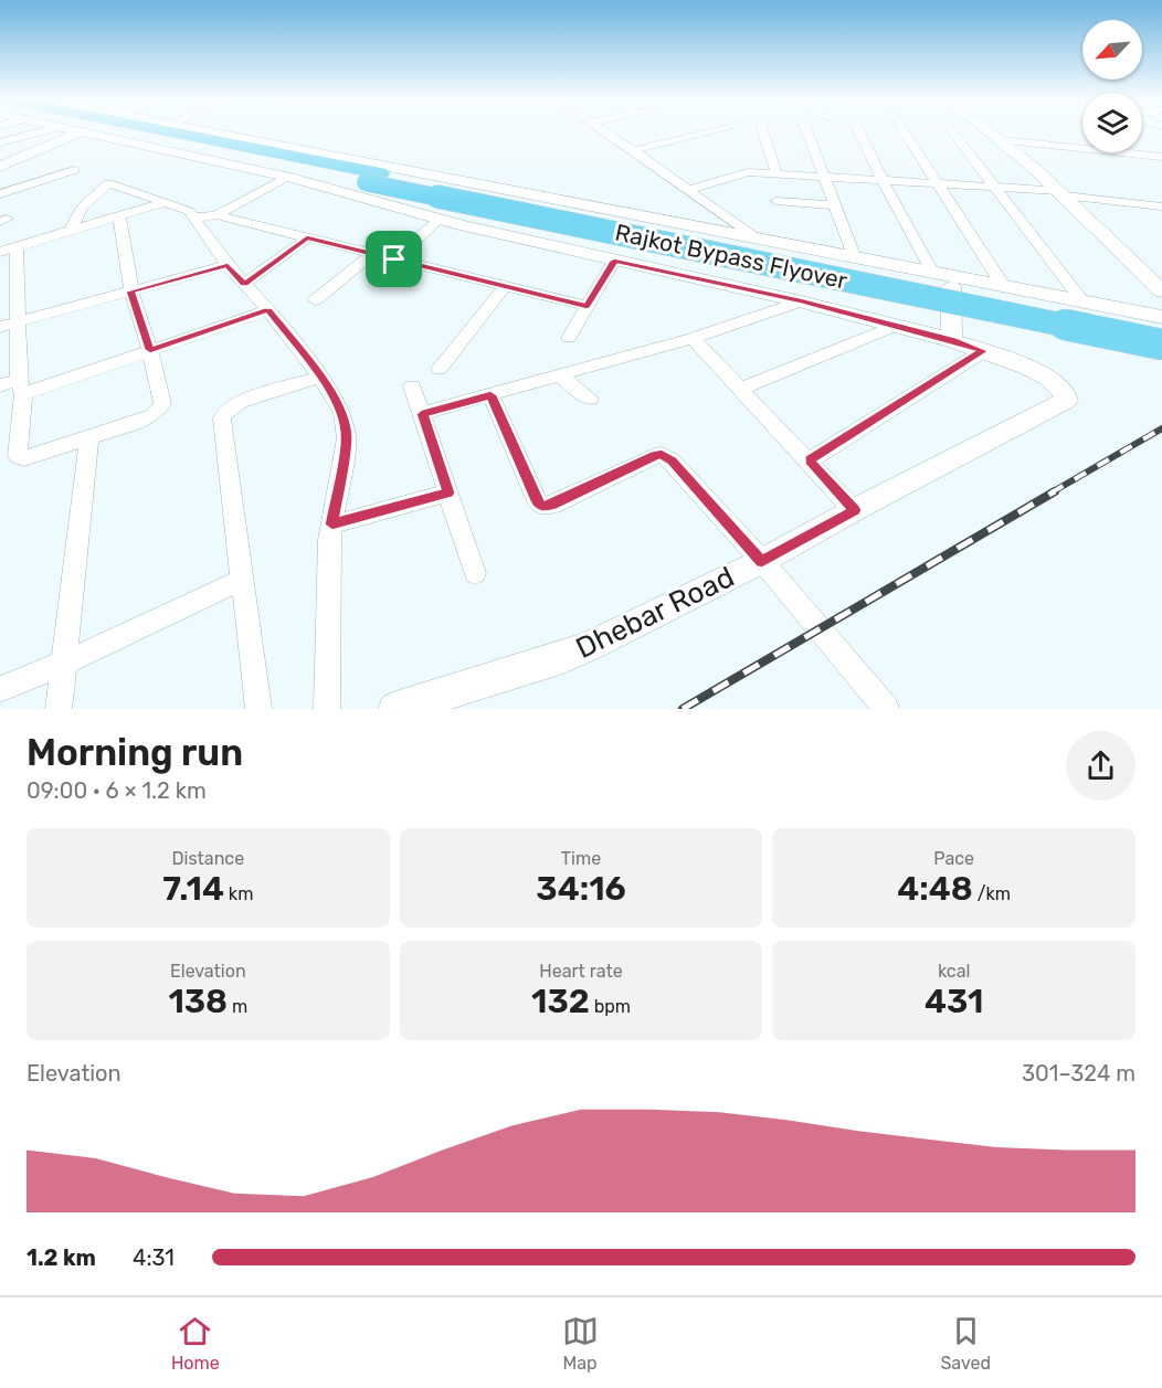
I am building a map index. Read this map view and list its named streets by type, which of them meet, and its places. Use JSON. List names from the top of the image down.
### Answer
{
  "streets": {
    "highway": ["Rajkot Bypass Flyover"],
    "street": ["Dhebar Road"]
  },
  "crossings": [
    ["Rajkot Bypass Flyover", "Dhebar Road"]
  ],
  "north": "bottom left",
  "page": {
    "heading": ["Morning run", "09:00 · 6 × 1.2 km"],
    "stats": [
      ["Distance", "7.14 km"],
      ["Time", "34:16"],
      ["Pace", "4:48 /km"],
      ["Elevation", "138 m"],
      ["Heart rate", "132 bpm"],
      ["kcal", "431"]
    ],
    "chart": ["Elevation", "301–324 m"],
    "list": [
      {
        "name": "1.2 km",
        "note": "4:31"
      }
    ],
    "tabs": ["Home", "Map", "Saved"]
  }
}
